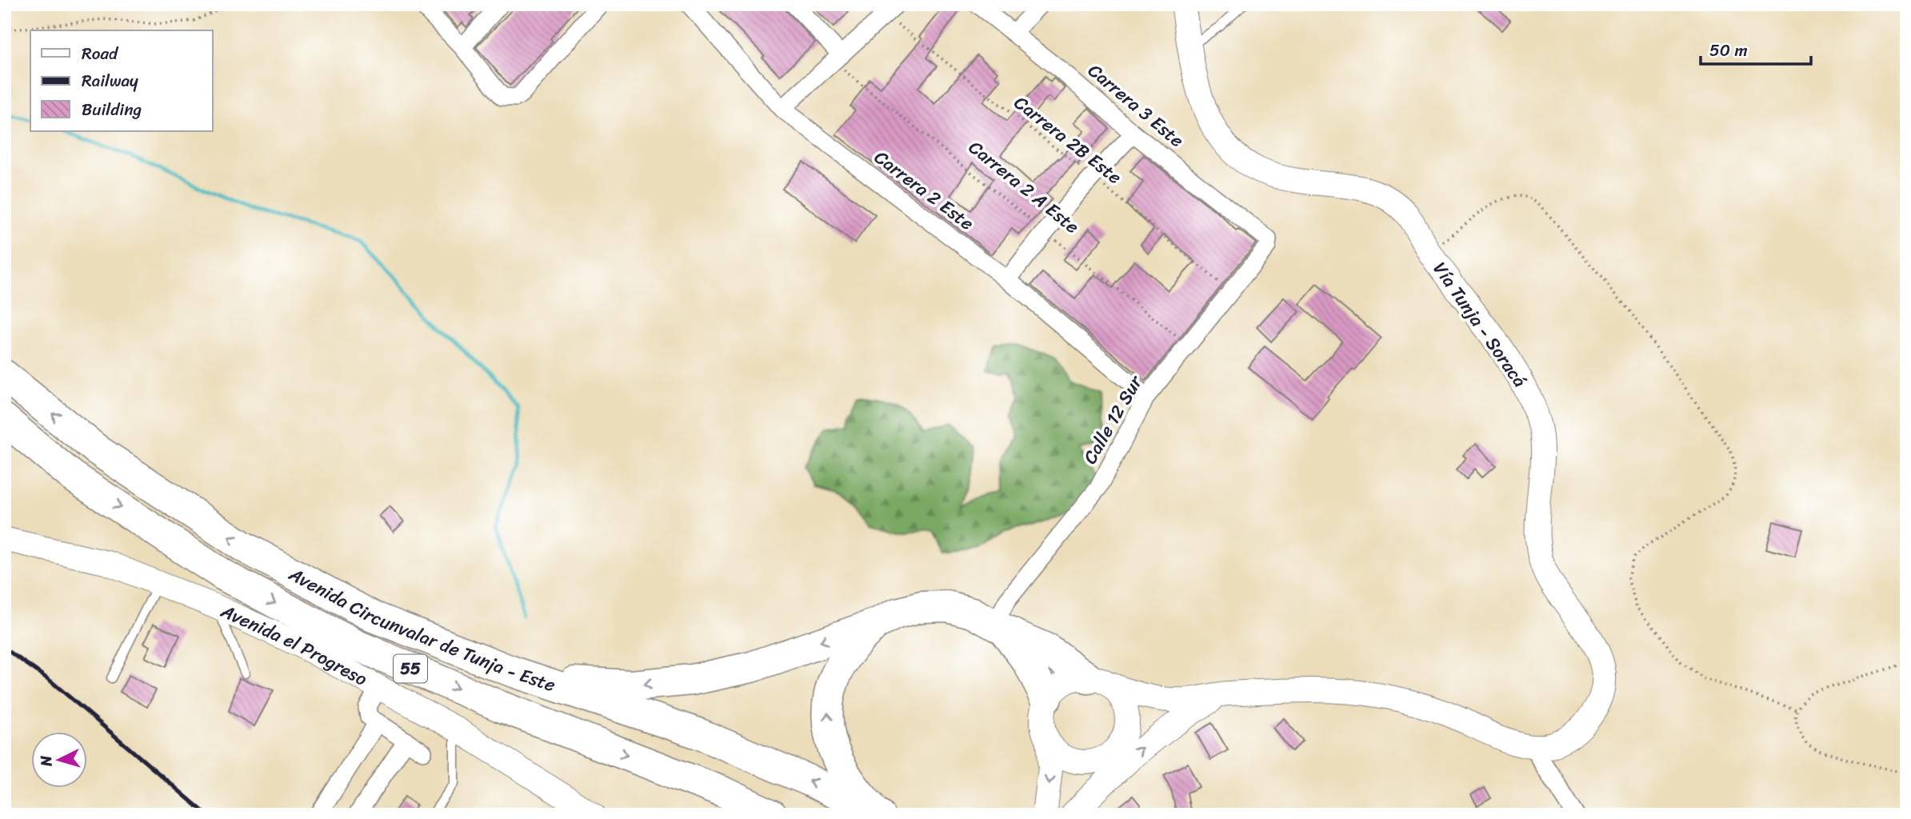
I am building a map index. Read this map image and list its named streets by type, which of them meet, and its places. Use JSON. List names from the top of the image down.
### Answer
{
  "streets": {
    "highway": ["Avenida Circunvalar de Tunja - Este", "55"],
    "main road": ["Vía Tunja - Soracá", "Avenida el Progreso"],
    "street": ["Carrera 3 Este", "Carrera 2 Este", "Calle 12 Sur"],
    "path": ["Carrera 2B Este", "Carrera 2 A Este"]
  },
  "crossings": [
    ["Carrera 3 Este", "Calle 12 Sur"],
    ["Carrera 2B Este", "Calle 12 Sur"],
    ["Carrera 2 A Este", "Calle 12 Sur"],
    ["Carrera 2 Este", "Calle 12 Sur"]
  ],
  "legend": ["Road", "Railway", "Building"],
  "scale_bar": "50 m",
  "north": "left"
}
